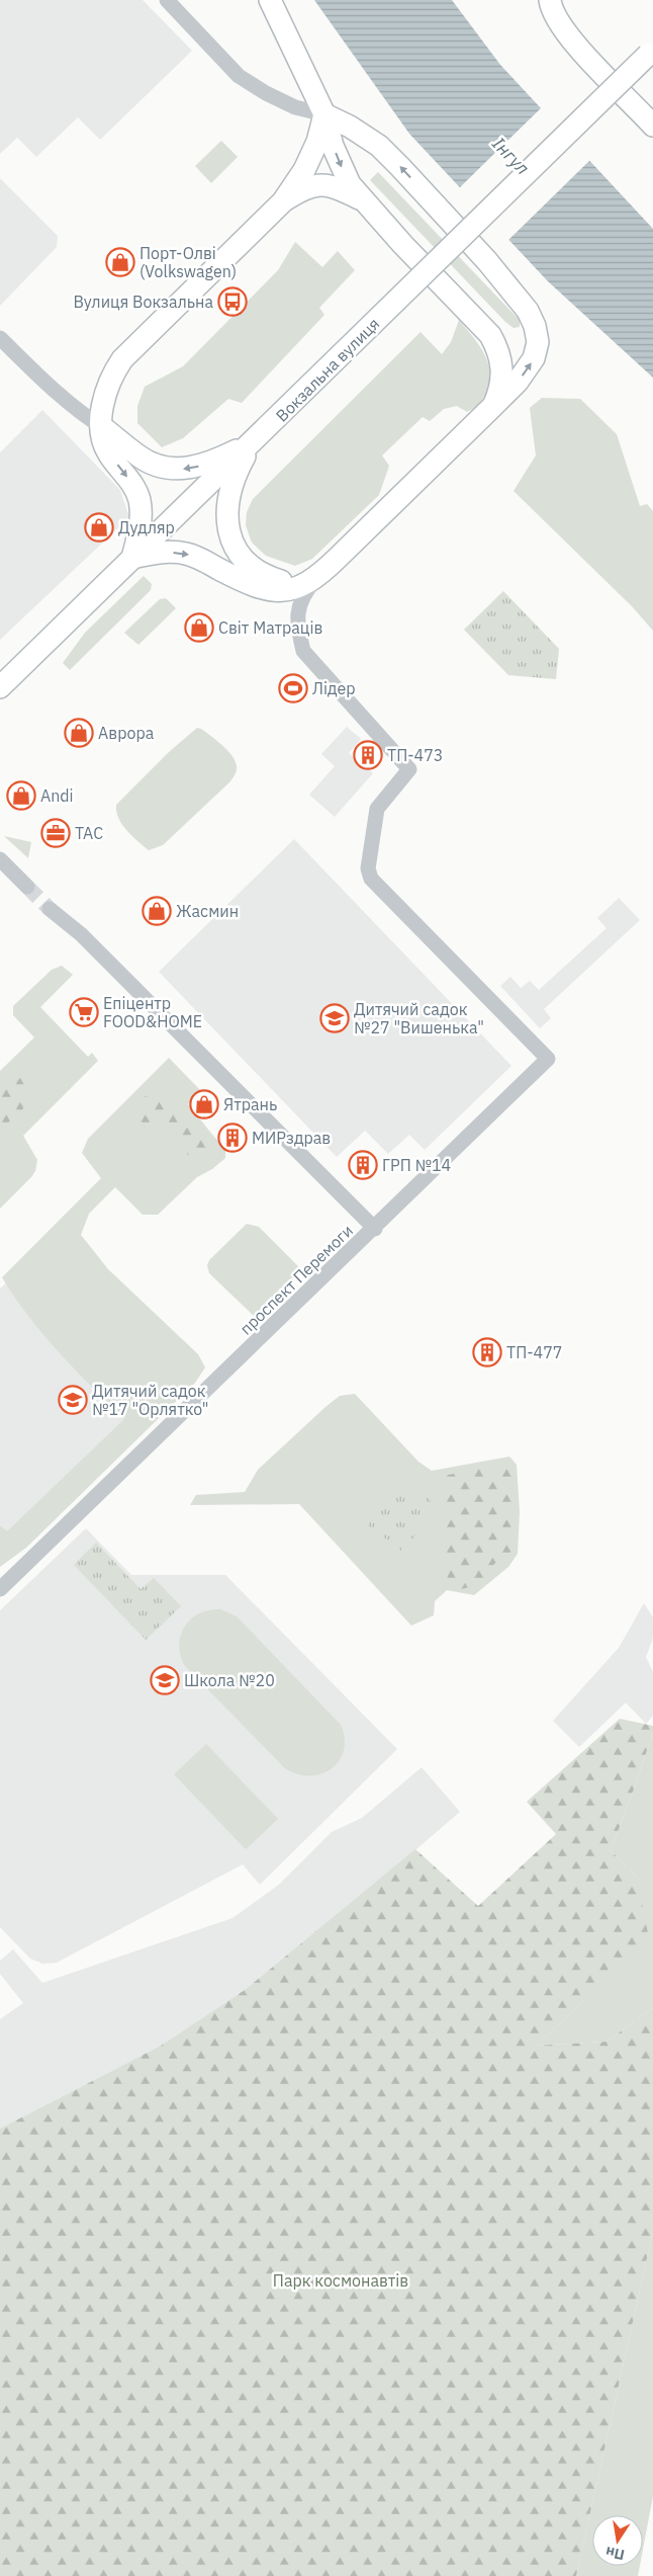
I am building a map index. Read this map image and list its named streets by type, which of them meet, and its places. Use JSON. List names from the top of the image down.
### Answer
{
  "streets": {
    "main road": ["Вокзальна вулиця"],
    "street": ["проспект Перемоги"]
  },
  "water": ["Інгул"],
  "parks": ["Парк космонавтів"],
  "places": {
    "shop": [
      "Порт-Олві (Volkswagen)",
      "Дудляр",
      "Світ Матраців",
      "Аврора",
      "Andi",
      "Жасмин",
      "Ятрань"
    ],
    "bus stop": ["Вулиця Вокзальна"],
    "sports": ["Лідер"],
    "building": [
      "ТП-473",
      "МИРздрав",
      "ГРП №14",
      "ТП-477"
    ],
    "office": ["ТАС"],
    "supermarket": ["Епіцентр FOOD&HOME"],
    "school or university": ["Дитячий садок №27 \"Вишенька\"", "Дитячий садок №17 \"Орлятко\"", "Школа №20"]
  },
  "north": "bottom"
}
